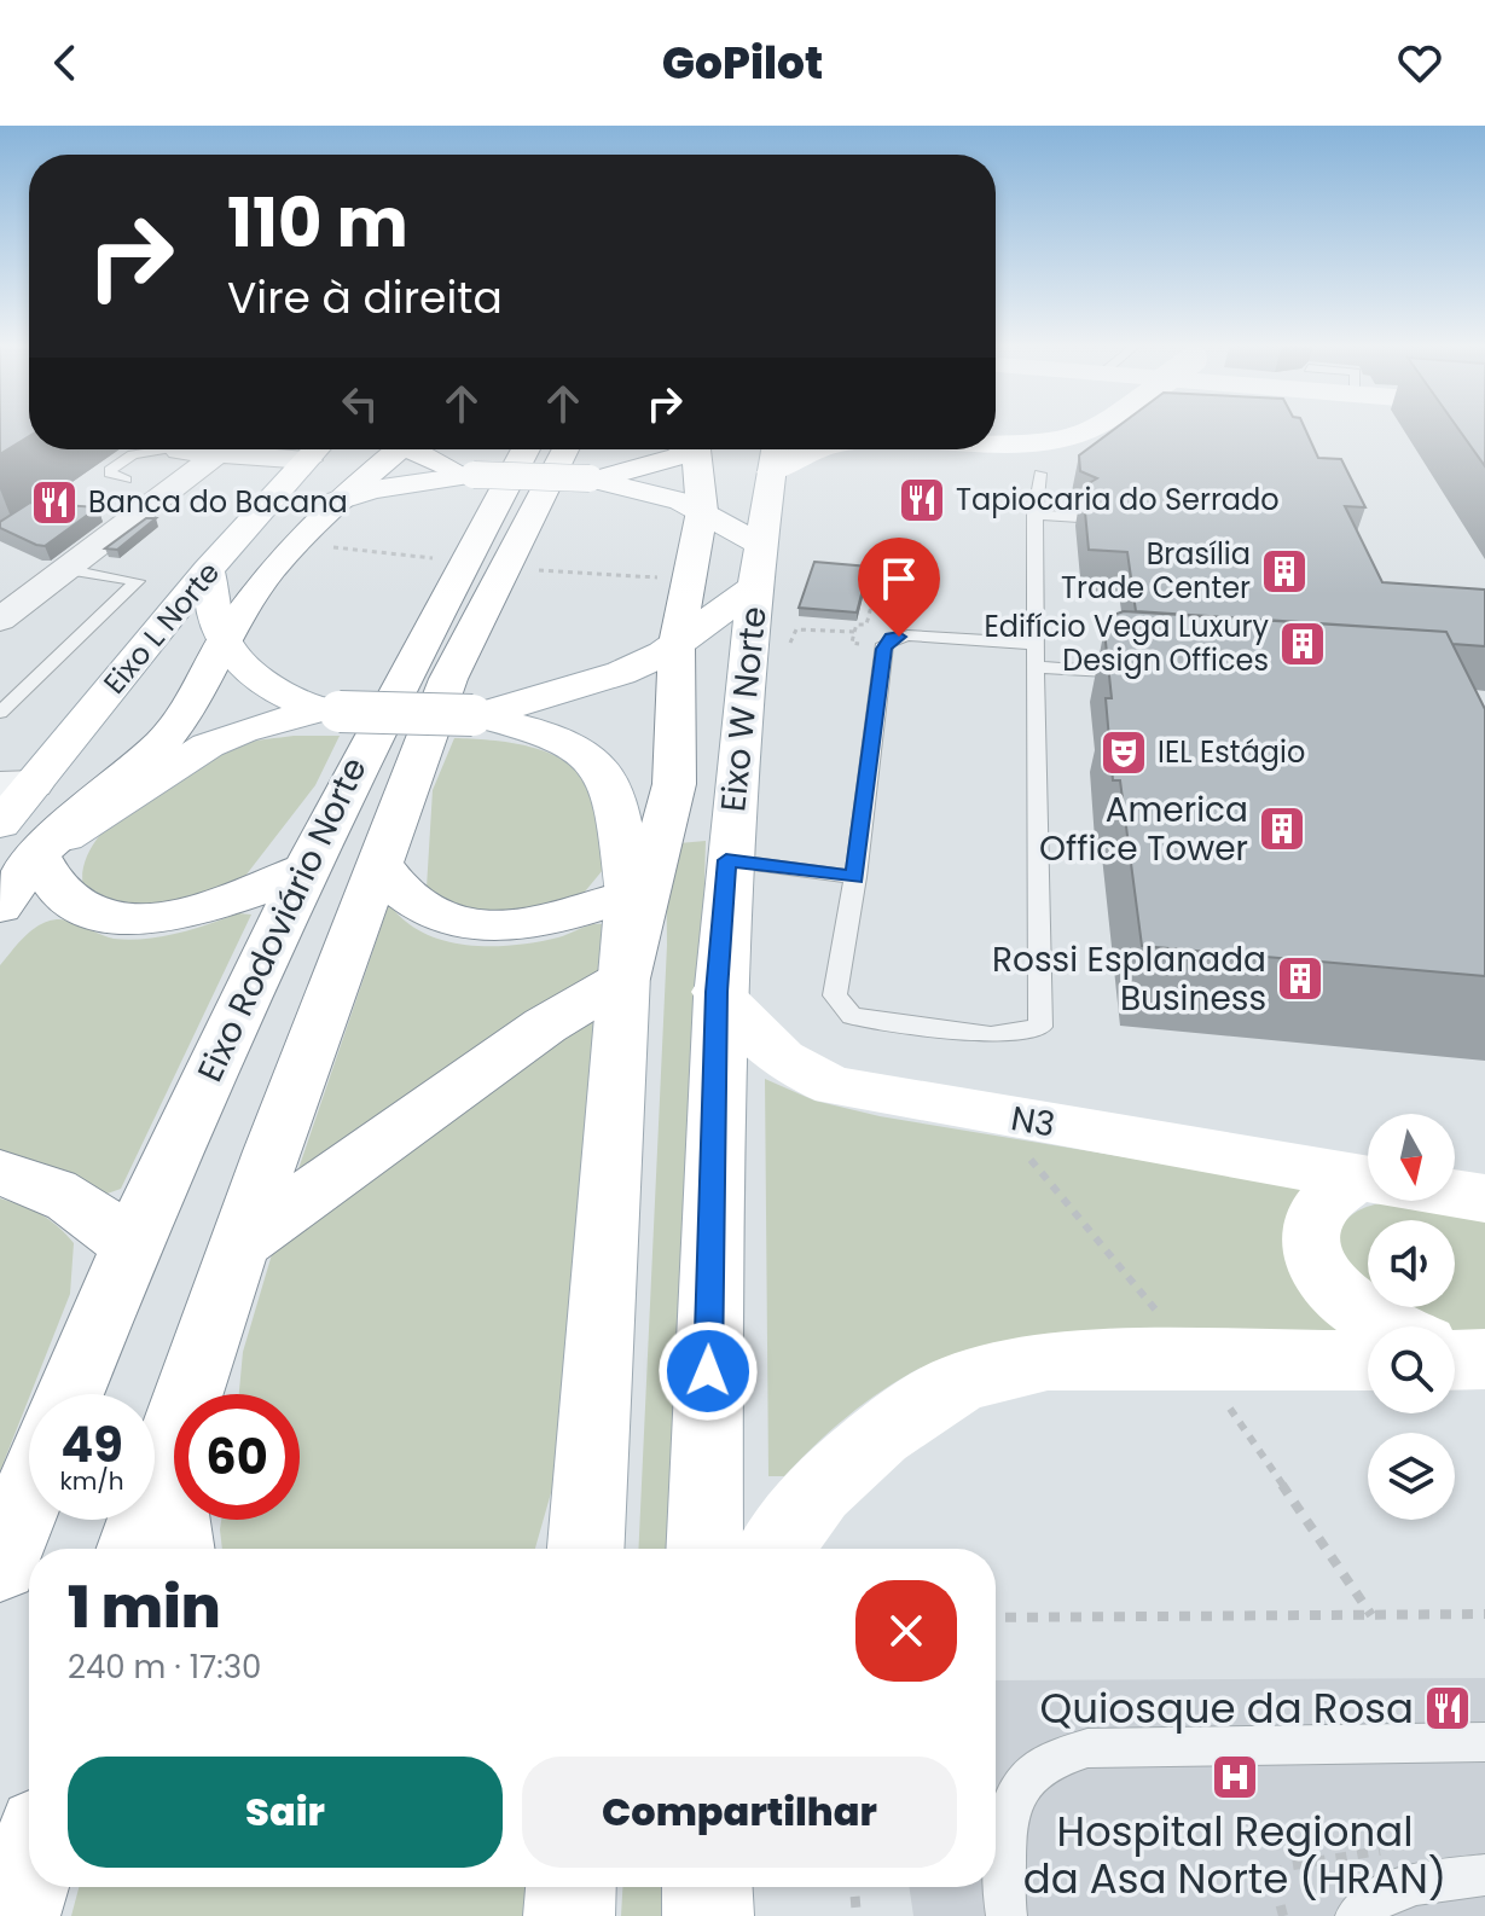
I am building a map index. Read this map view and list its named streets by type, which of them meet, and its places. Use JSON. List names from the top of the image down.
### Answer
{
  "streets": {
    "main road": [
      "Eixo L Norte",
      "Eixo W Norte",
      "Eixo Rodoviário Norte",
      "N3"
    ]
  },
  "crossings": [
    ["Eixo W Norte", "N3"]
  ],
  "places": {
    "restaurant": ["Tapiocaria do Serrado", "Banca do Bacana", "Quiosque da Rosa"],
    "building": [
      "Brasília Trade Center",
      "Edifício Vega Luxury Design Offices",
      "America Office Tower",
      "Rossi Esplanada Business"
    ],
    "theatre": ["IEL Estágio"],
    "hospital": ["Hospital Regional da Asa Norte (HRAN)"]
  },
  "north": "bottom",
  "page": {
    "header": "GoPilot",
    "turn": ["110 m", "Vire à direita"],
    "speed": "49 km/h",
    "limit": "60",
    "heading": ["1 min", "240 m · 17:30"],
    "buttons": ["Sair", "Compartilhar"]
  }
}
